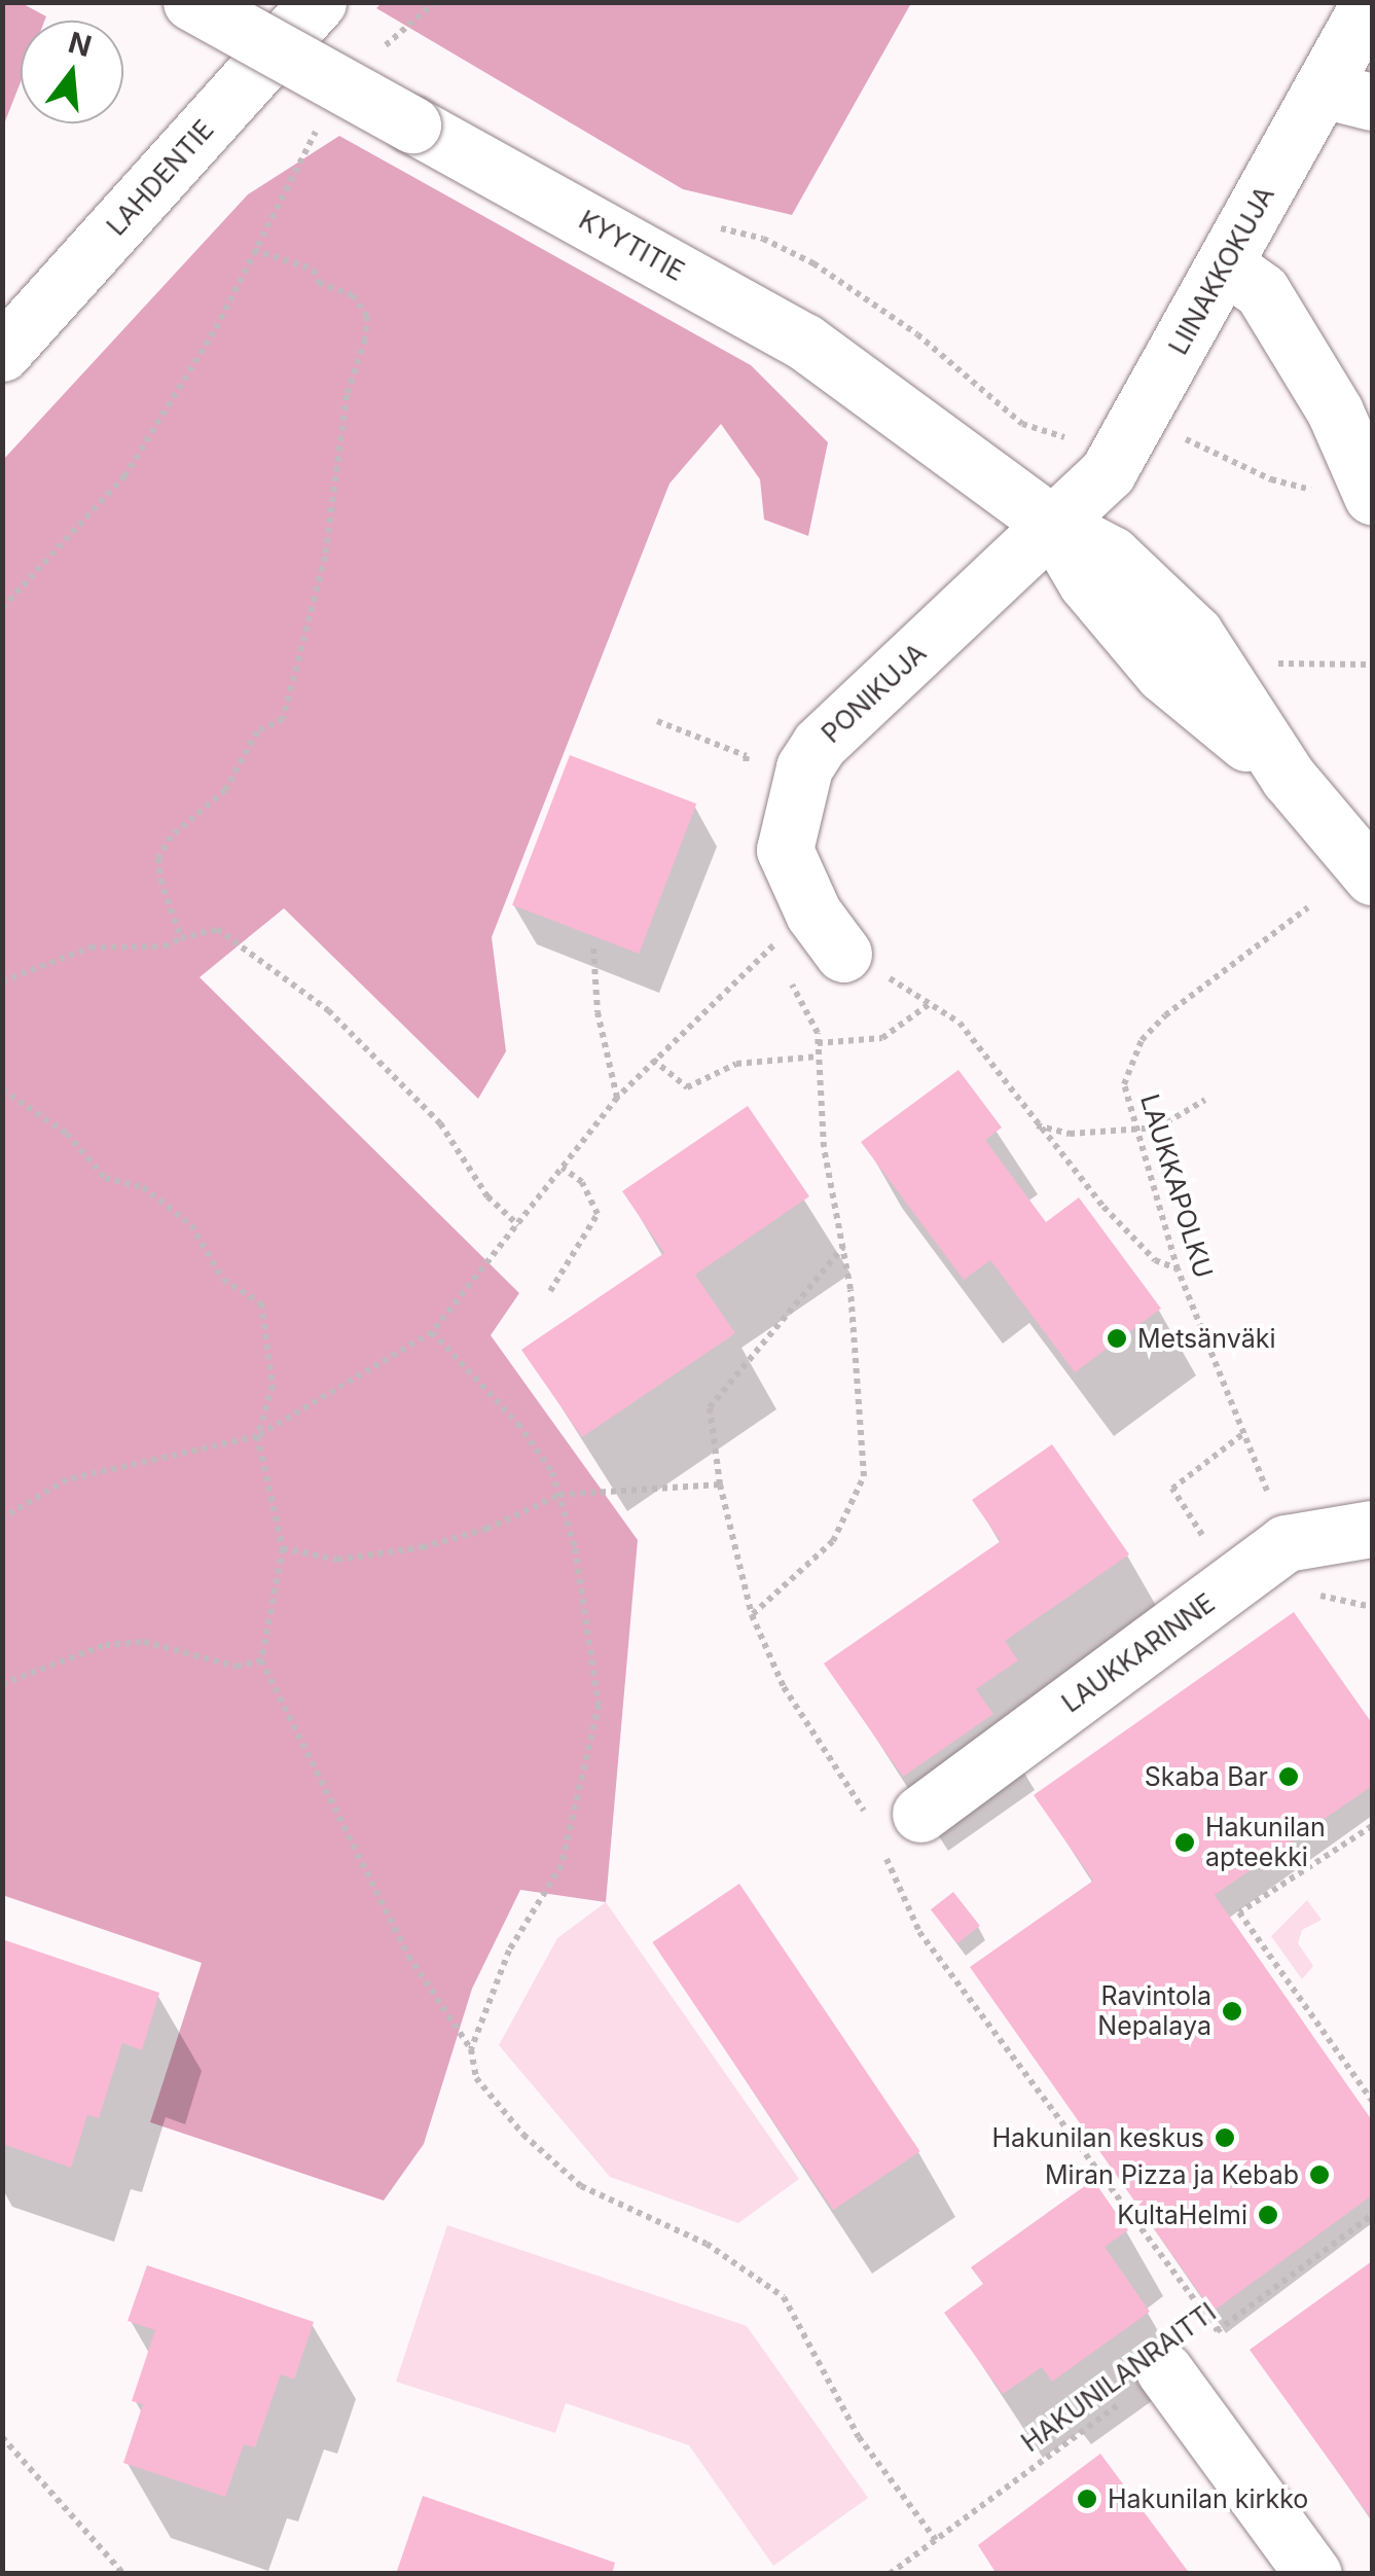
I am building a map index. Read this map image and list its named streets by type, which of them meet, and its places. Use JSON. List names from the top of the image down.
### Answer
{
  "streets": {
    "main road": [
      "LAHDENTIE",
      "KYYTITIE",
      "LIINAKKOKUJA",
      "PONIKUJA",
      "LAUKKARINNE"
    ],
    "path": ["LAUKKAPOLKU", "HAKUNILANRAITTI"]
  },
  "crossings": [
    ["KYYTITIE", "LIINAKKOKUJA"],
    ["KYYTITIE", "PONIKUJA"],
    ["LIINAKKOKUJA", "PONIKUJA"],
    ["LAUKKAPOLKU", "LAUKKARINNE"]
  ],
  "places": [
    "Metsänväki",
    "Skaba Bar",
    "Hakunilan apteekki",
    "Ravintola Nepalaya",
    "Hakunilan keskus",
    "Miran Pizza ja Kebab",
    "KultaHelmi",
    "Hakunilan kirkko"
  ],
  "north": "top"
}
